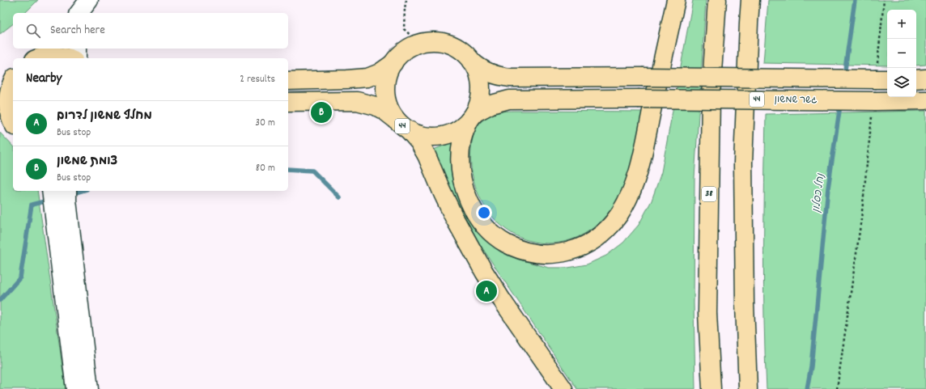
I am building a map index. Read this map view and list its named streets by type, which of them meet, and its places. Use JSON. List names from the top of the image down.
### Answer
{
  "streets": {
    "highway": ["44", "גשר שמשון", "38"]
  },
  "crossings": [
    ["44", "גשר שמשון"]
  ],
  "water": ["נחל כסלון"],
  "page": {
    "map_buttons": ["+", "−"],
    "search": "Search here",
    "heading": ["Nearby", "2 results"],
    "pins": ["B", "A"],
    "list": [
      {
        "mark": "A",
        "name": "מחלף שמשון לדרום",
        "note": "Bus stop",
        "value": "30 m"
      },
      {
        "mark": "B",
        "name": "צומת שמשון",
        "note": "Bus stop",
        "value": "80 m"
      }
    ]
  }
}
